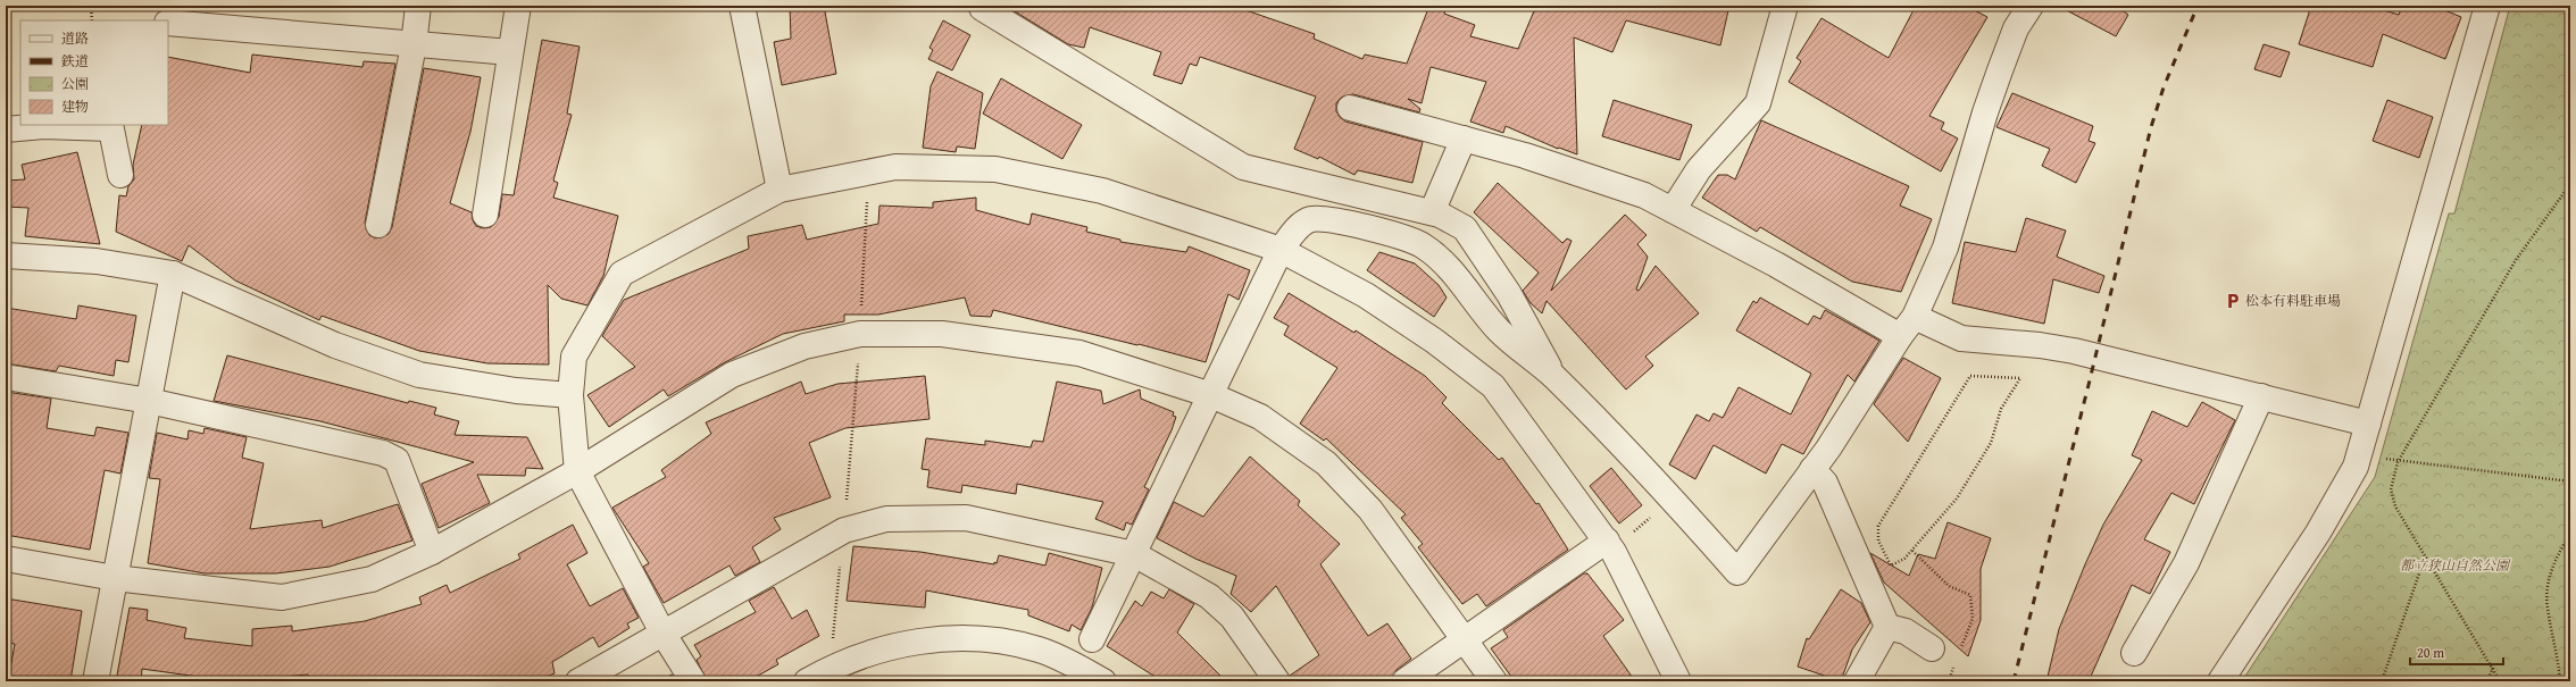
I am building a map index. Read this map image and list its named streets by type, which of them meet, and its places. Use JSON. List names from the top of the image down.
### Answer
{
  "parks": ["都立狭山自然公園"],
  "places": {
    "parking": ["松本有料駐車場"]
  },
  "legend": [
    "道路",
    "鉄道",
    "公園",
    "建物"
  ],
  "scale_bar": "20 m"
}
